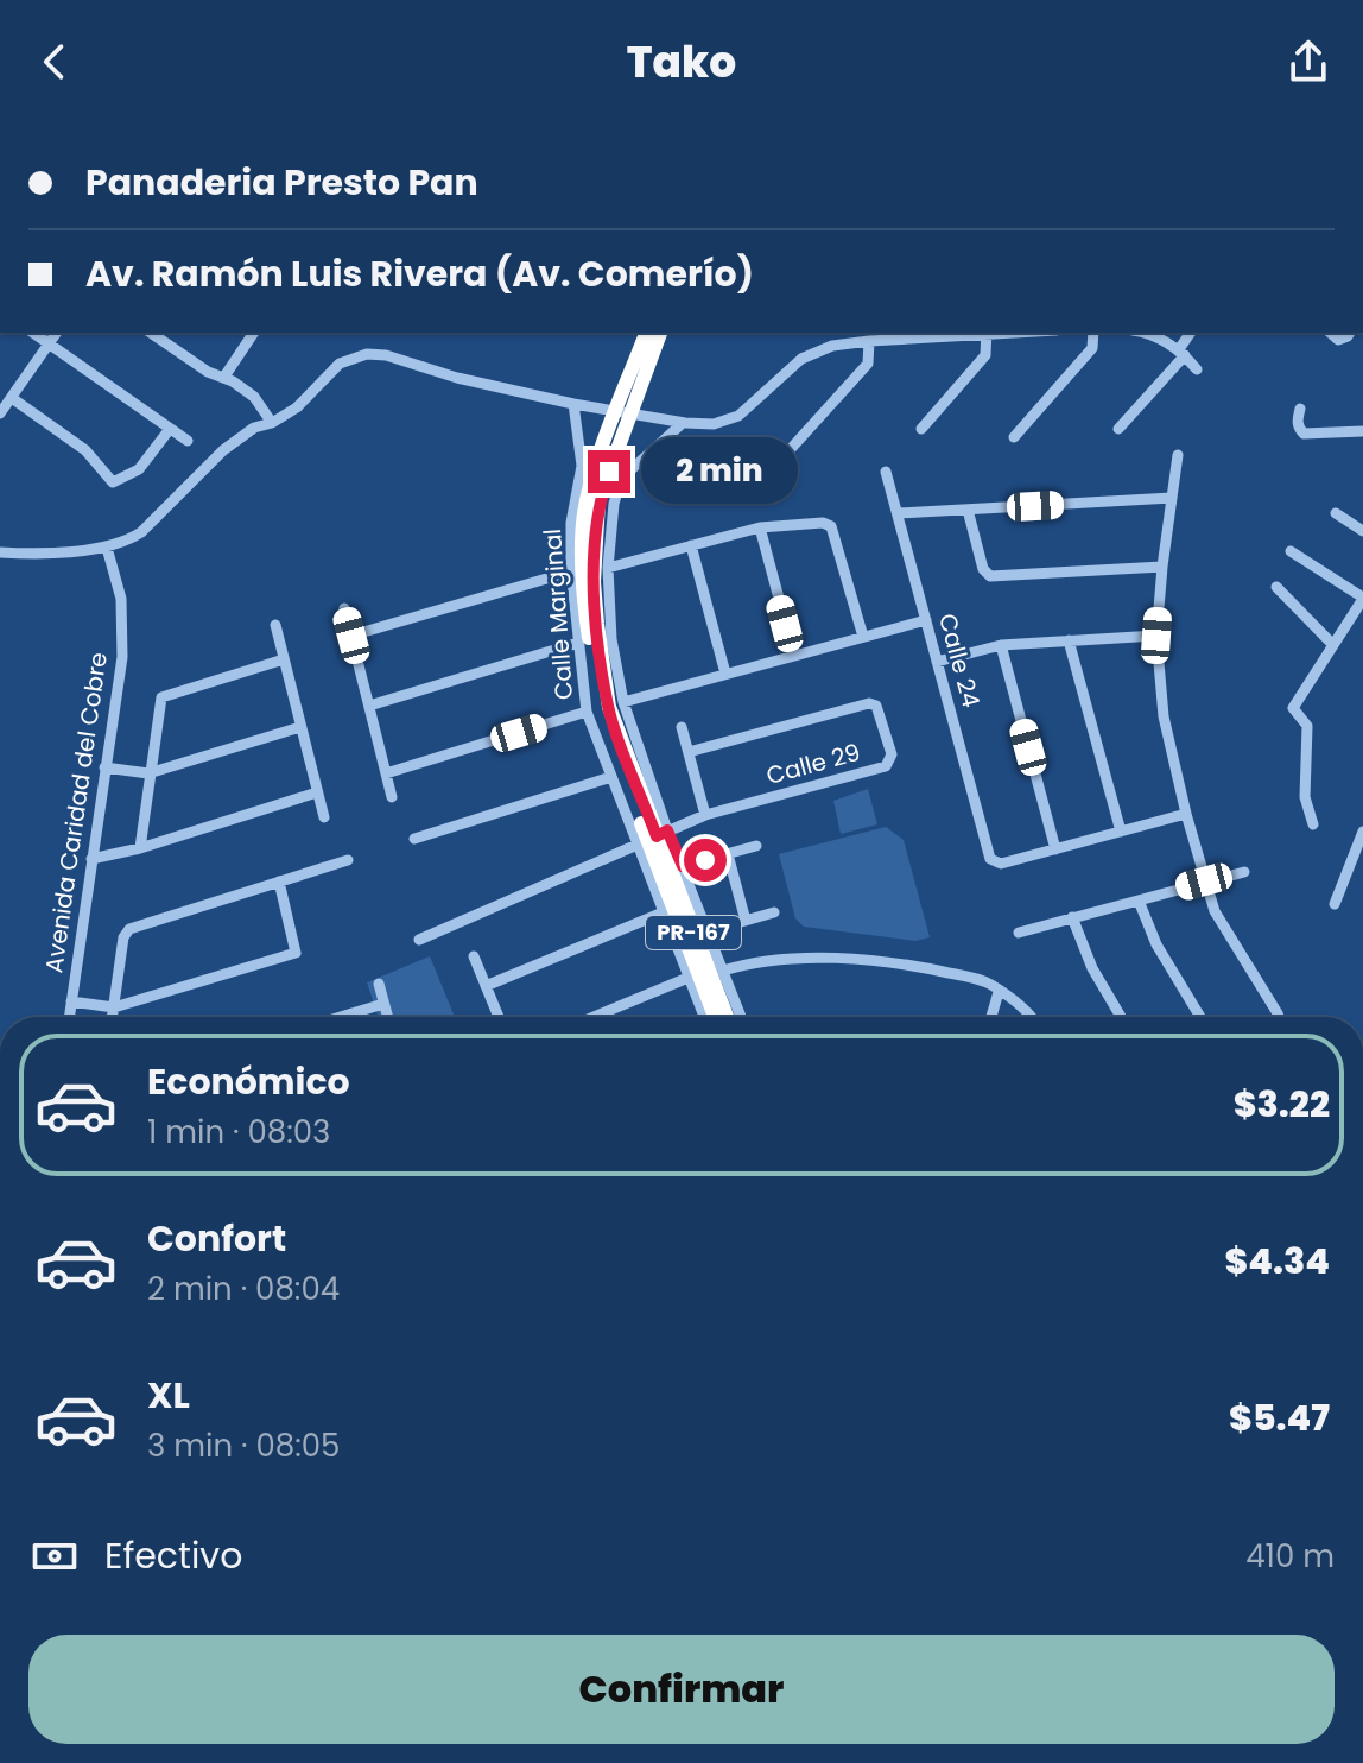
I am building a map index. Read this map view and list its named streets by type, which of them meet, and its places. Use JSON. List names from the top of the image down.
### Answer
{
  "streets": {
    "highway": ["PR-167"],
    "street": [
      "Calle Marginal",
      "Calle 24",
      "Calle 29",
      "Avenida Caridad del Cobre"
    ]
  },
  "crossings": [
    ["Calle Marginal", "Calle 29"],
    ["Calle Marginal", "PR-167"],
    ["Calle 29", "PR-167"]
  ],
  "page": {
    "header": "Tako",
    "banner": ["Panaderia Presto Pan", "Av. Ramón Luis Rivera (Av. Comerío)"],
    "bubble": "2 min",
    "list": [
      {
        "name": "Económico",
        "note": "1 min · 08:03",
        "value": "$3.22"
      },
      {
        "name": "Confort",
        "note": "2 min · 08:04",
        "value": "$4.34"
      },
      {
        "name": "XL",
        "note": "3 min · 08:05",
        "value": "$5.47"
      }
    ],
    "pay": ["Efectivo", "410 m"],
    "buttons": "Confirmar"
  }
}
